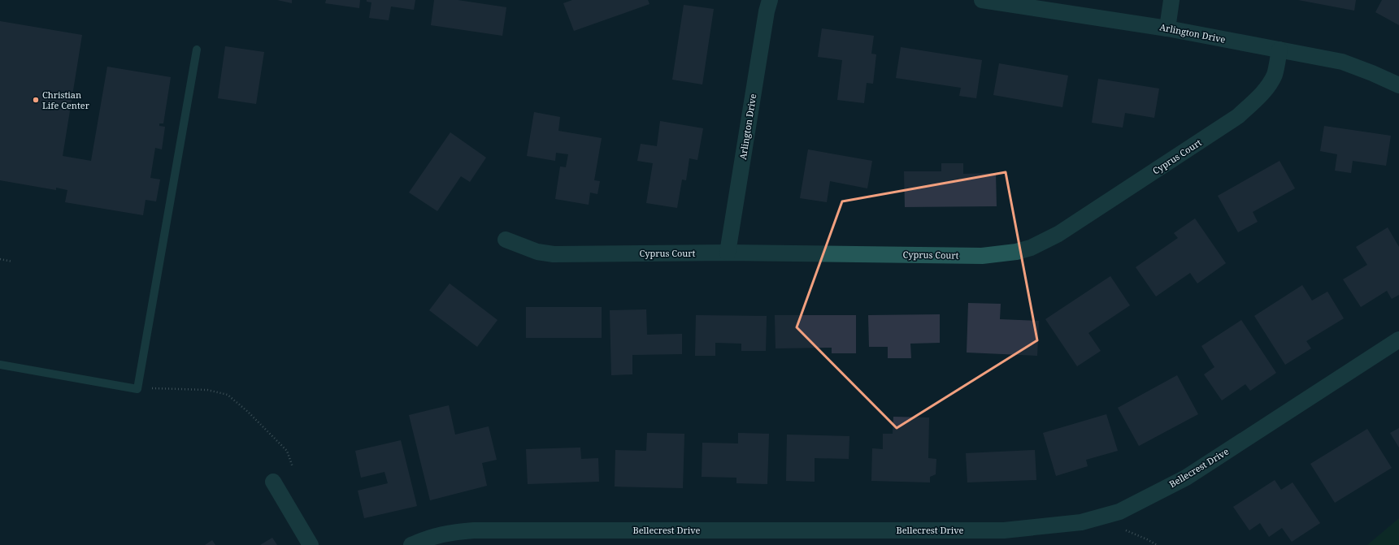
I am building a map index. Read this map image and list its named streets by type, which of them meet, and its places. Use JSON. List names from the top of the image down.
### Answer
{
  "streets": {
    "street": ["Arlington Drive", "Cyprus Court", "Bellecrest Drive"]
  },
  "crossings": [
    ["Arlington Drive", "Cyprus Court"]
  ],
  "places": ["Christian Life Center"]
}
